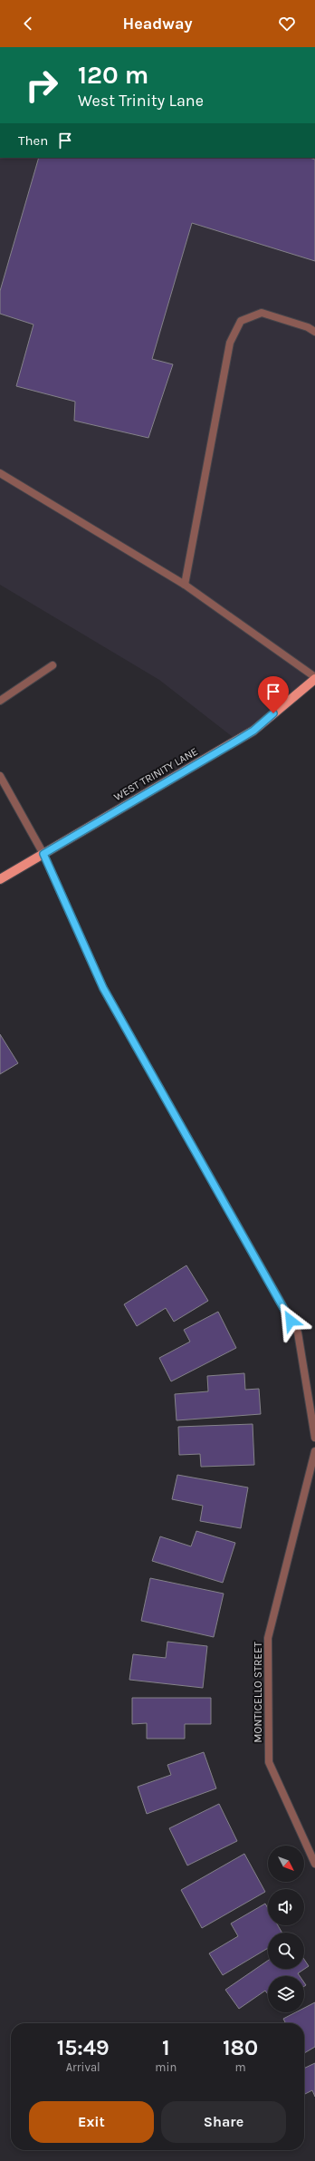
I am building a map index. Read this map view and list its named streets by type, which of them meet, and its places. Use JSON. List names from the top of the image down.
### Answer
{
  "streets": {
    "main road": ["WEST TRINITY LANE"],
    "street": ["MONTICELLO STREET"]
  },
  "north": "bottom right",
  "page": {
    "header": "Headway",
    "turn": ["120 m", "West Trinity Lane"],
    "then": "Then",
    "eta": [
      "15:49",
      "Arrival",
      "1",
      "min",
      "180",
      "m"
    ],
    "buttons": ["Exit", "Share"]
  }
}
